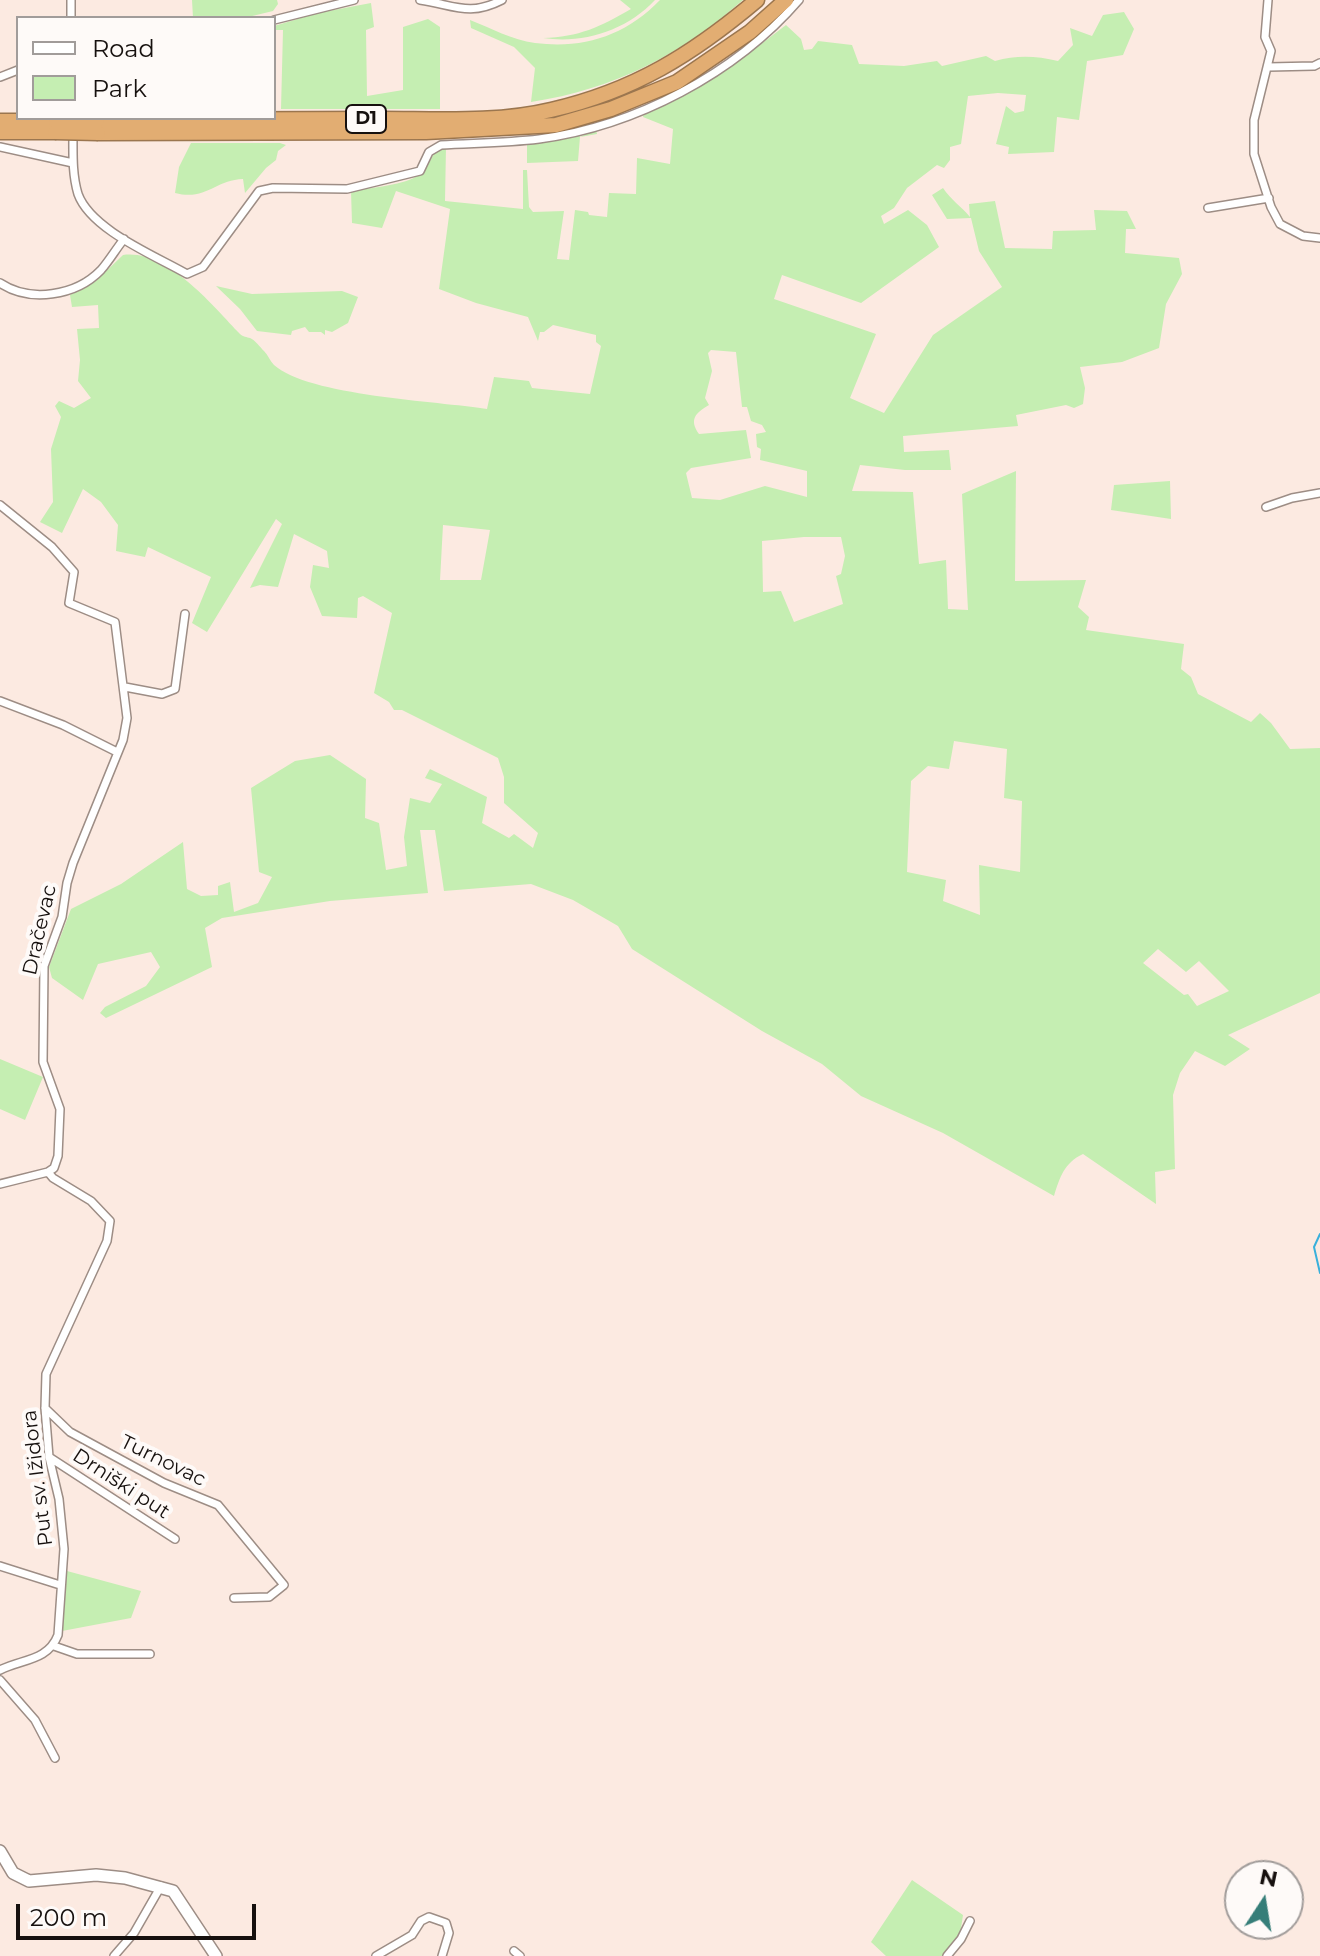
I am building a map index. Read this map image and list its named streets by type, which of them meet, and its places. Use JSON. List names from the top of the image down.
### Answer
{
  "streets": {
    "highway": ["D1"],
    "street": [
      "Dračevac",
      "Turnovac",
      "Put sv. Ižidora",
      "Drniški put"
    ]
  },
  "crossings": [
    ["Dračevac", "Put sv. Ižidora"],
    ["Turnovac", "Put sv. Ižidora"],
    ["Put sv. Ižidora", "Drniški put"]
  ],
  "legend": ["Road", "Park"],
  "scale_bar": "200 m",
  "north": "top"
}
